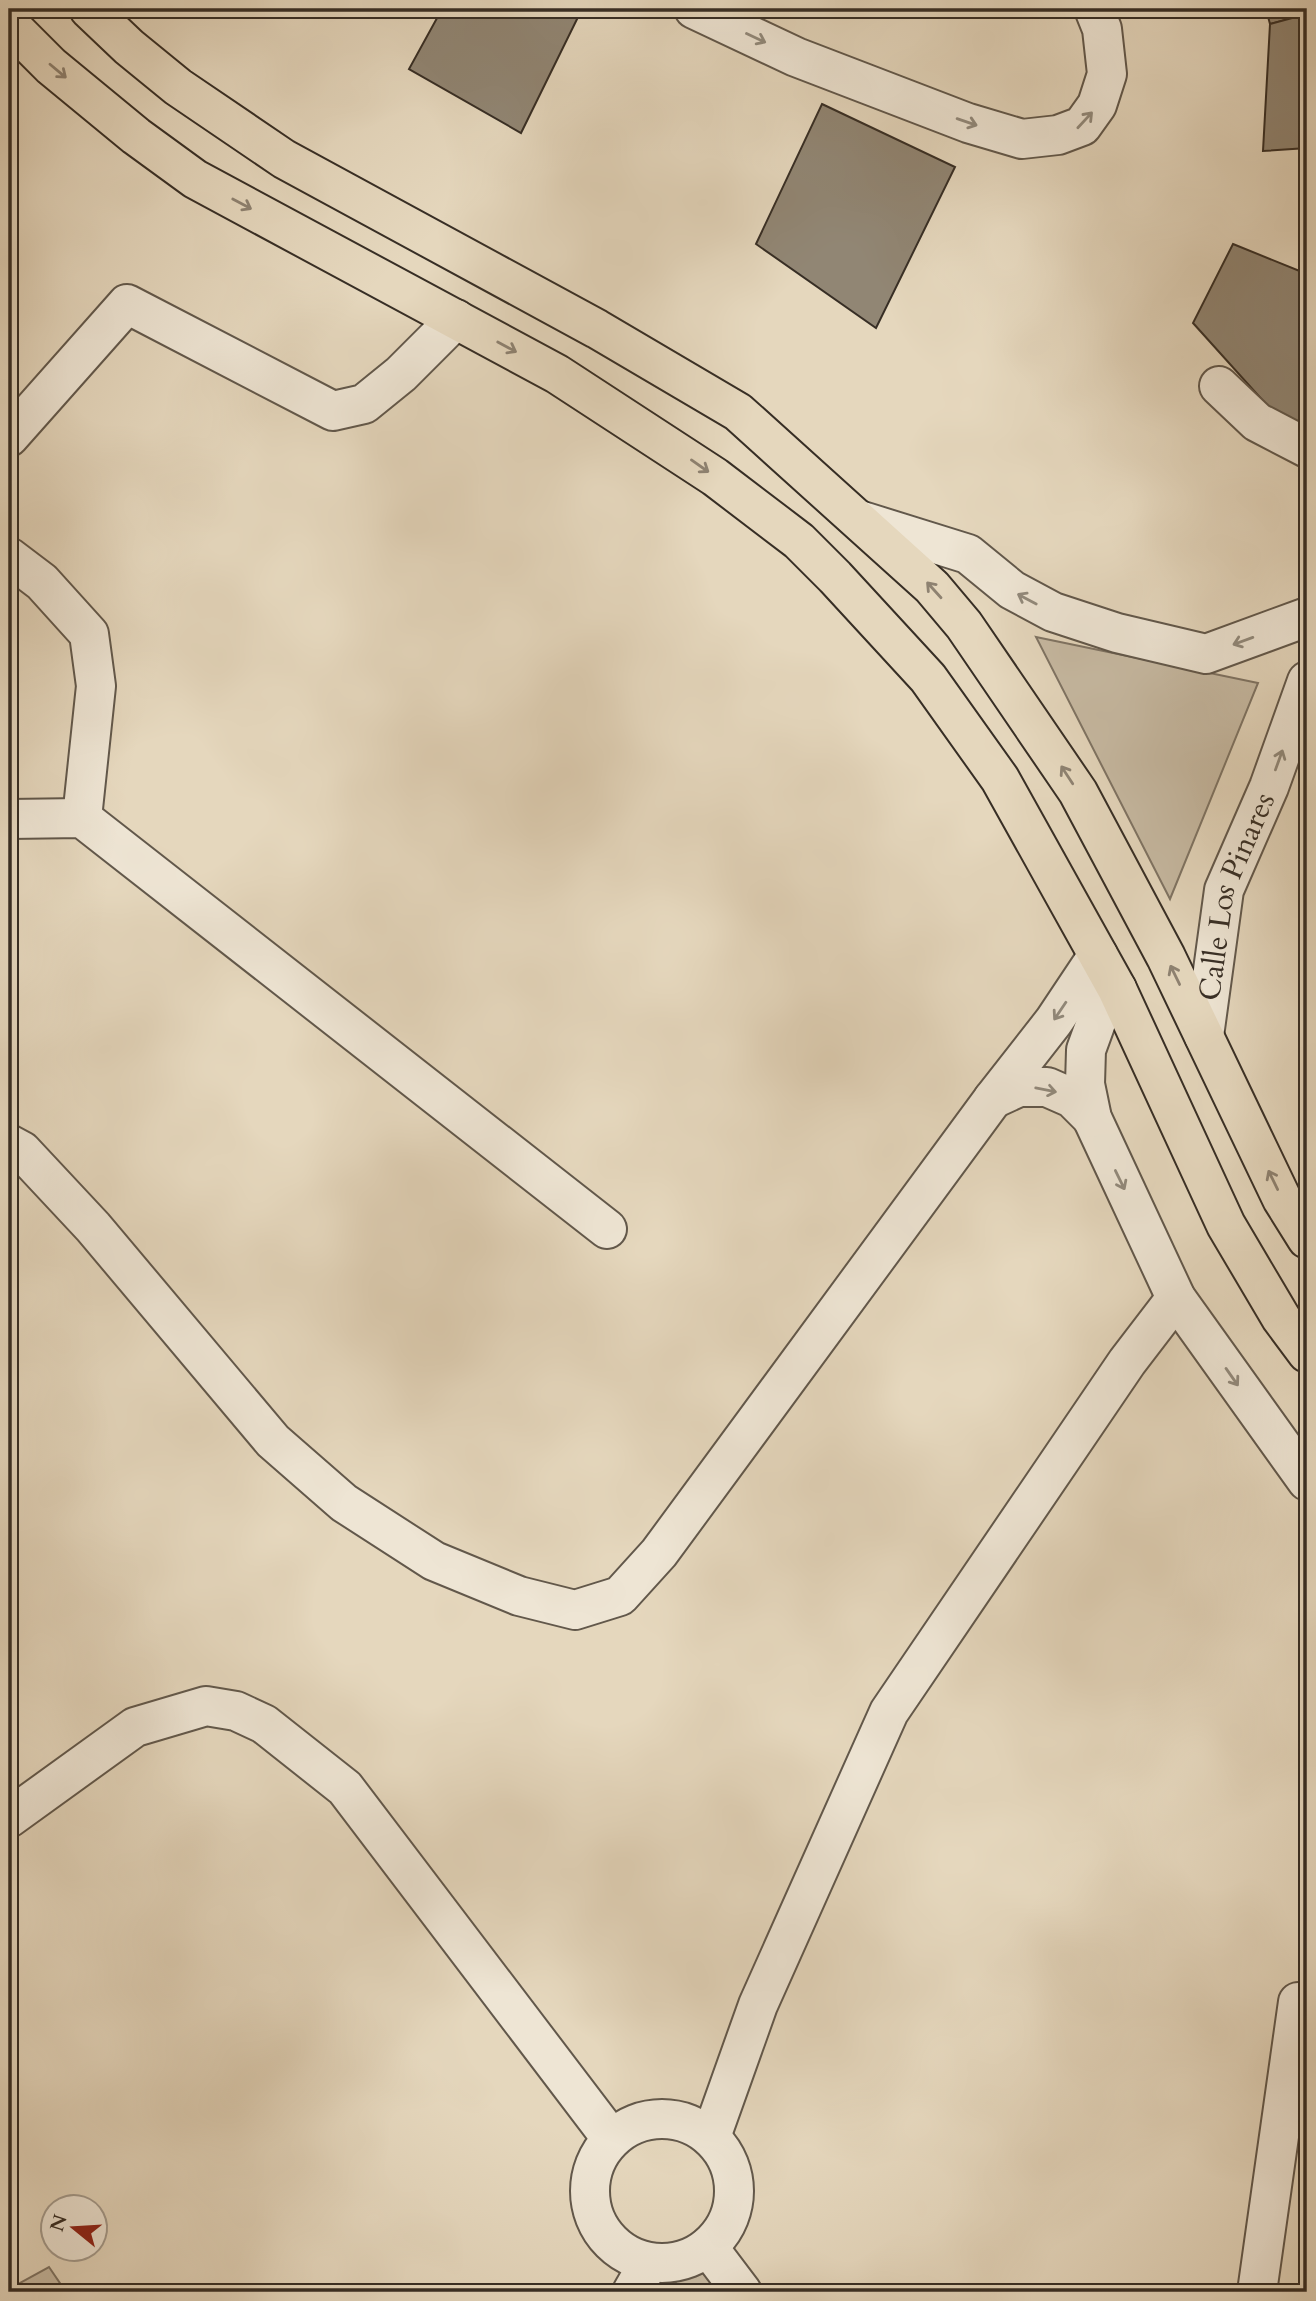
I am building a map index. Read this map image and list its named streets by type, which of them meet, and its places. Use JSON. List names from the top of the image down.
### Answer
{
  "streets": {
    "street": ["Calle Los Pinares"]
  },
  "north": "left"
}
